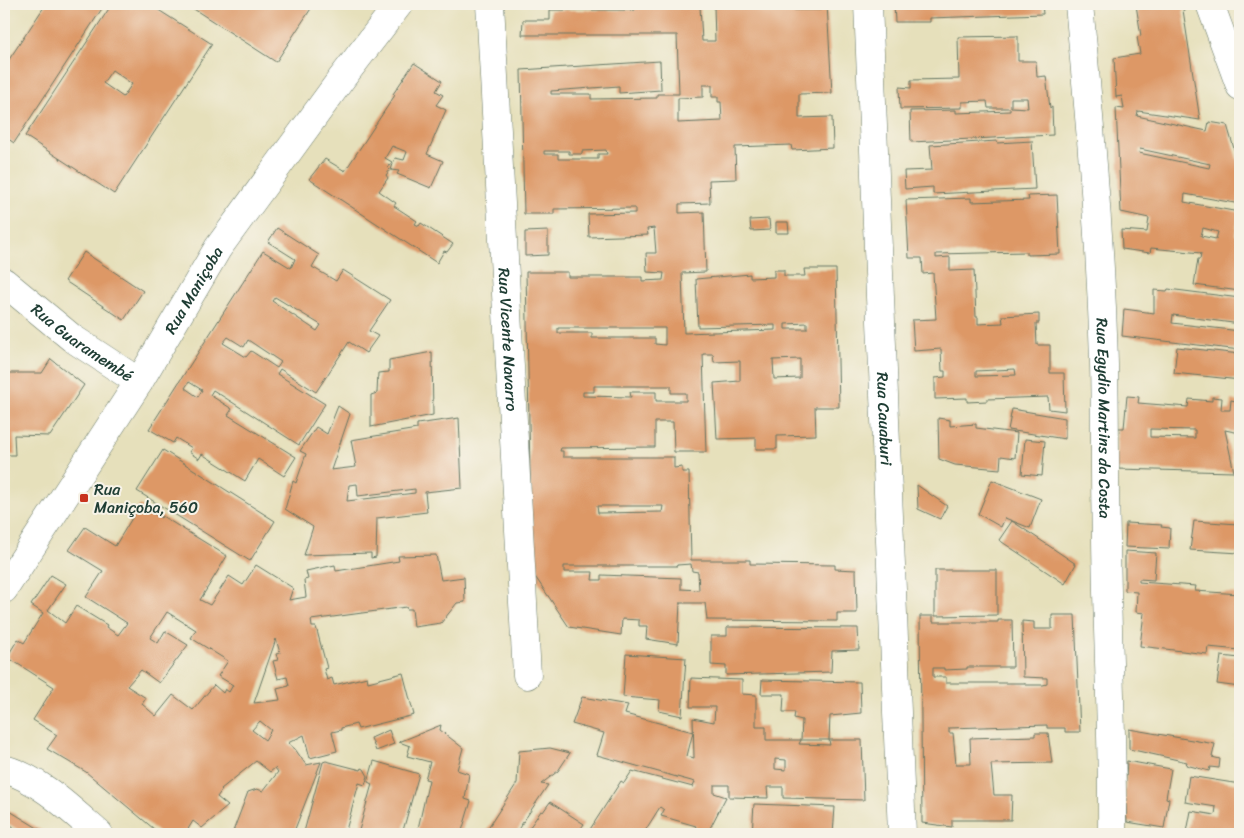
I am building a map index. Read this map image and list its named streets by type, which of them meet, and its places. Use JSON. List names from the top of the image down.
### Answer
{
  "streets": {
    "street": [
      "Rua Maniçoba",
      "Rua Vicente Navarro",
      "Rua Guaramembé",
      "Rua Cauaburi",
      "Rua Egydio Martins da Costa"
    ]
  },
  "crossings": [
    ["Rua Maniçoba", "Rua Guaramembé"]
  ],
  "places": {
    "transit": ["Rua Maniçoba, 560"]
  }
}
